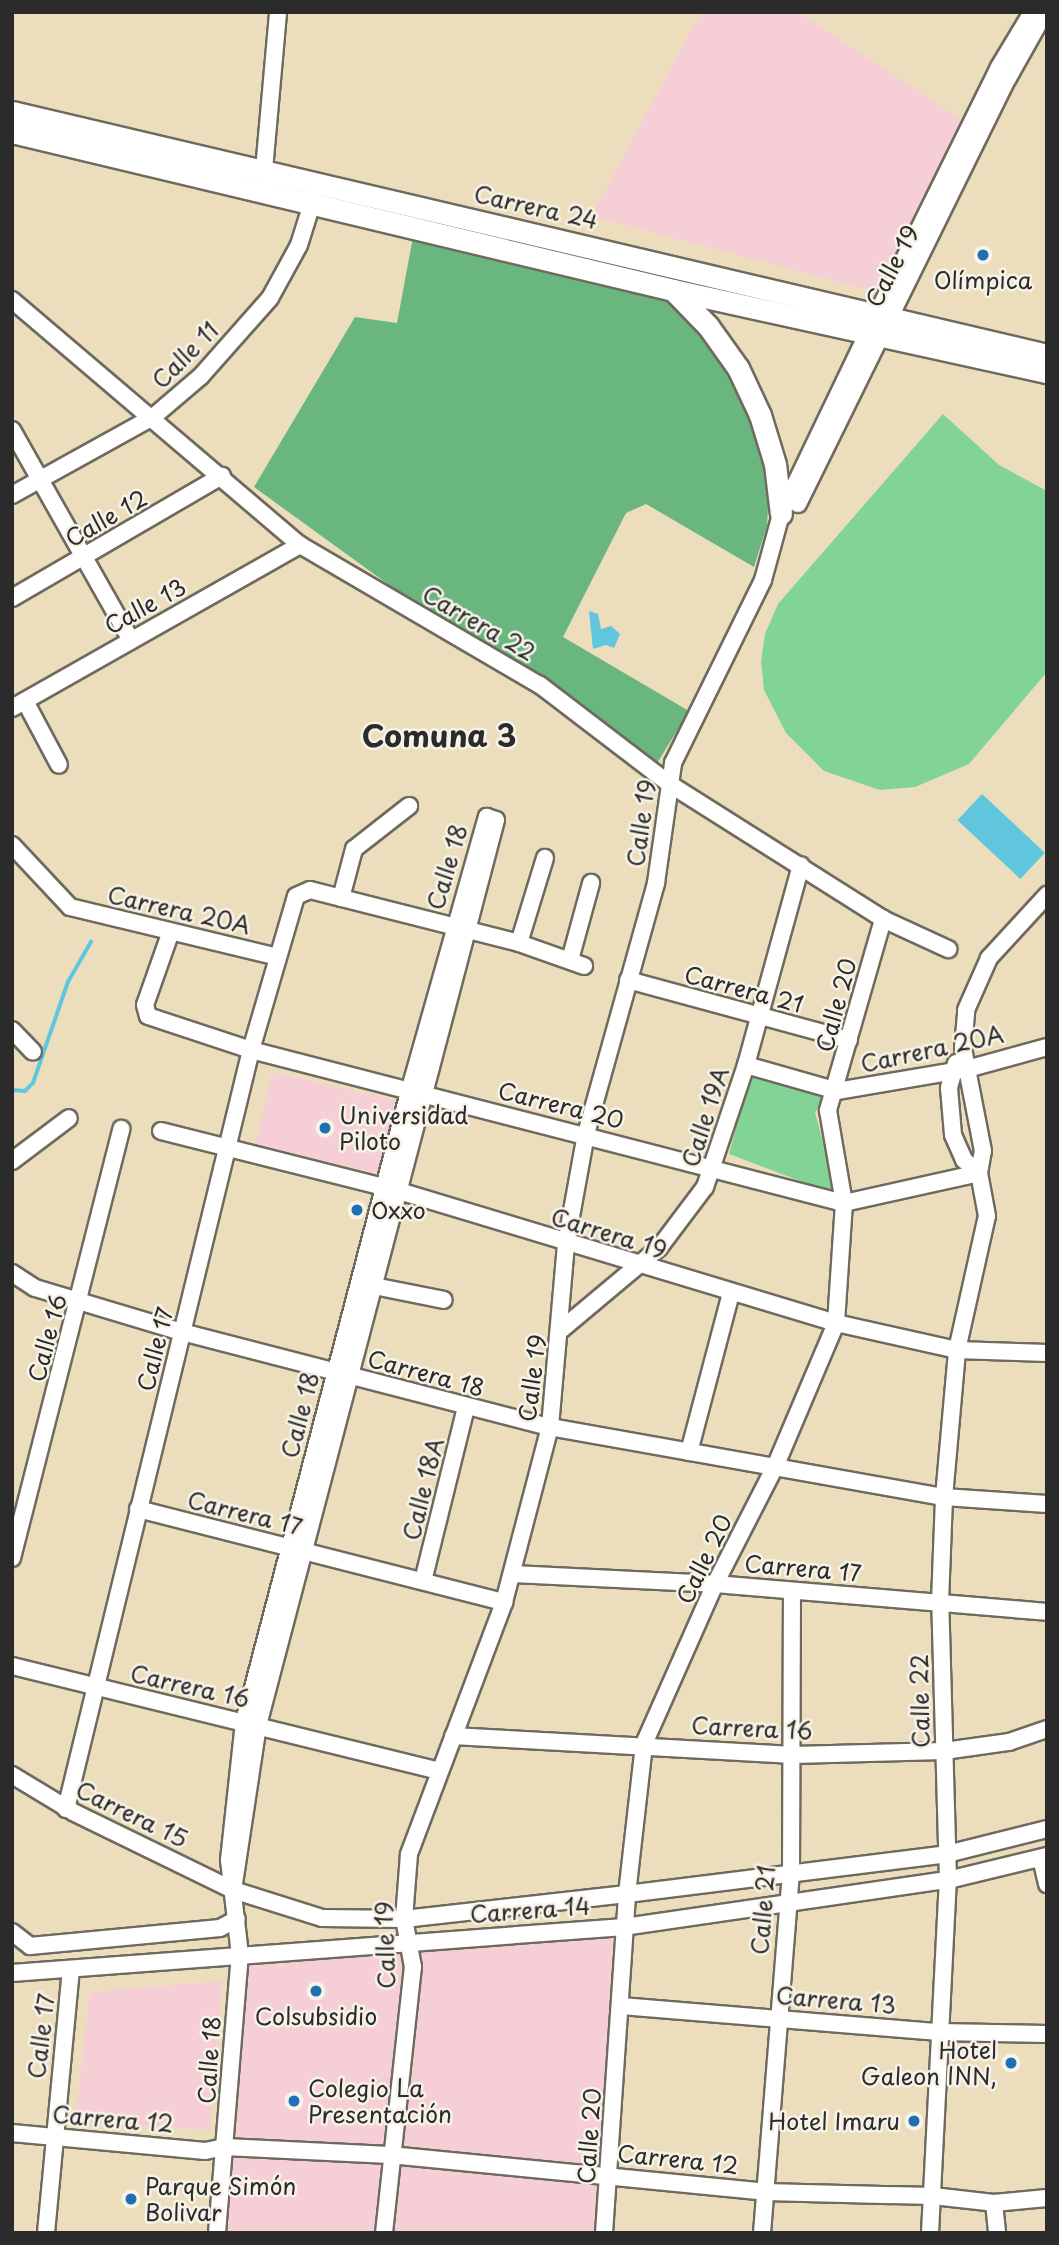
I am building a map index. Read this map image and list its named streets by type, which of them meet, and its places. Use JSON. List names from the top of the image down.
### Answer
{
  "streets": {
    "main road": ["Carrera 24"],
    "street": [
      "Calle 19",
      "Calle 11",
      "Calle 12",
      "Calle 13",
      "Carrera 22",
      "Calle 18",
      "Carrera 20A",
      "Carrera 21",
      "Calle 20",
      "Carrera 20",
      "Calle 19A",
      "Carrera 19",
      "Calle 16",
      "Calle 17",
      "Carrera 18",
      "Calle 18A",
      "Carrera 17",
      "Carrera 16",
      "Calle 22",
      "Carrera 15",
      "Carrera 14",
      "Calle 21",
      "Carrera 13",
      "Carrera 12"
    ]
  },
  "crossings": [
    ["Carrera 24", "Calle 19"],
    ["Carrera 24", "Calle 11"],
    ["Calle 19", "Carrera 22"],
    ["Calle 19", "Carrera 21"],
    ["Calle 19", "Carrera 20"],
    ["Calle 19", "Calle 19A"],
    ["Calle 19", "Carrera 19"],
    ["Calle 19", "Carrera 18"],
    ["Calle 19", "Carrera 17"],
    ["Calle 19", "Carrera 16"],
    ["Calle 19", "Carrera 14"],
    ["Calle 19", "Carrera 12"],
    ["Calle 11", "Carrera 22"],
    ["Calle 12", "Carrera 22"],
    ["Calle 13", "Carrera 22"],
    ["Carrera 22", "Calle 20"],
    ["Carrera 22", "Calle 19A"],
    ["Calle 18", "Carrera 20"],
    ["Calle 18", "Carrera 19"],
    ["Calle 18", "Carrera 18"],
    ["Calle 18", "Carrera 17"],
    ["Calle 18", "Carrera 16"],
    ["Calle 18", "Carrera 15"],
    ["Calle 18", "Carrera 14"],
    ["Calle 18", "Carrera 12"],
    ["Carrera 20A", "Calle 20"],
    ["Carrera 20A", "Carrera 20"],
    ["Carrera 20A", "Calle 19A"],
    ["Carrera 20A", "Calle 17"],
    ["Carrera 20A", "Calle 22"],
    ["Carrera 21", "Calle 20"],
    ["Carrera 21", "Calle 19A"],
    ["Calle 20", "Carrera 20"],
    ["Calle 20", "Carrera 19"],
    ["Calle 20", "Carrera 18"],
    ["Calle 20", "Carrera 17"],
    ["Calle 20", "Carrera 16"],
    ["Calle 20", "Carrera 14"],
    ["Calle 20", "Carrera 13"],
    ["Calle 20", "Carrera 12"],
    ["Carrera 20", "Calle 19A"],
    ["Carrera 20", "Calle 17"],
    ["Carrera 20", "Calle 22"],
    ["Calle 19A", "Carrera 19"],
    ["Carrera 19", "Calle 17"],
    ["Carrera 19", "Calle 22"],
    ["Calle 16", "Carrera 18"],
    ["Calle 17", "Carrera 18"],
    ["Calle 17", "Carrera 17"],
    ["Calle 17", "Carrera 16"],
    ["Calle 17", "Carrera 15"],
    ["Calle 17", "Carrera 14"],
    ["Calle 17", "Carrera 12"],
    ["Carrera 18", "Calle 18A"],
    ["Carrera 18", "Calle 22"],
    ["Calle 18A", "Carrera 17"],
    ["Carrera 17", "Calle 22"],
    ["Carrera 17", "Calle 21"],
    ["Carrera 16", "Calle 22"],
    ["Carrera 16", "Calle 21"],
    ["Calle 22", "Carrera 14"],
    ["Calle 22", "Carrera 13"],
    ["Calle 22", "Carrera 12"],
    ["Carrera 15", "Carrera 14"],
    ["Carrera 14", "Calle 21"],
    ["Calle 21", "Carrera 13"],
    ["Calle 21", "Carrera 12"]
  ],
  "districts": ["Comuna 3"],
  "places": [
    "Olímpica",
    "Universidad Piloto",
    "Oxxo",
    "Colsubsidio",
    "Hotel Galeon INN,",
    "Colegio La Presentación",
    "Hotel Imaru",
    "Parque Simón Bolivar"
  ]
}
